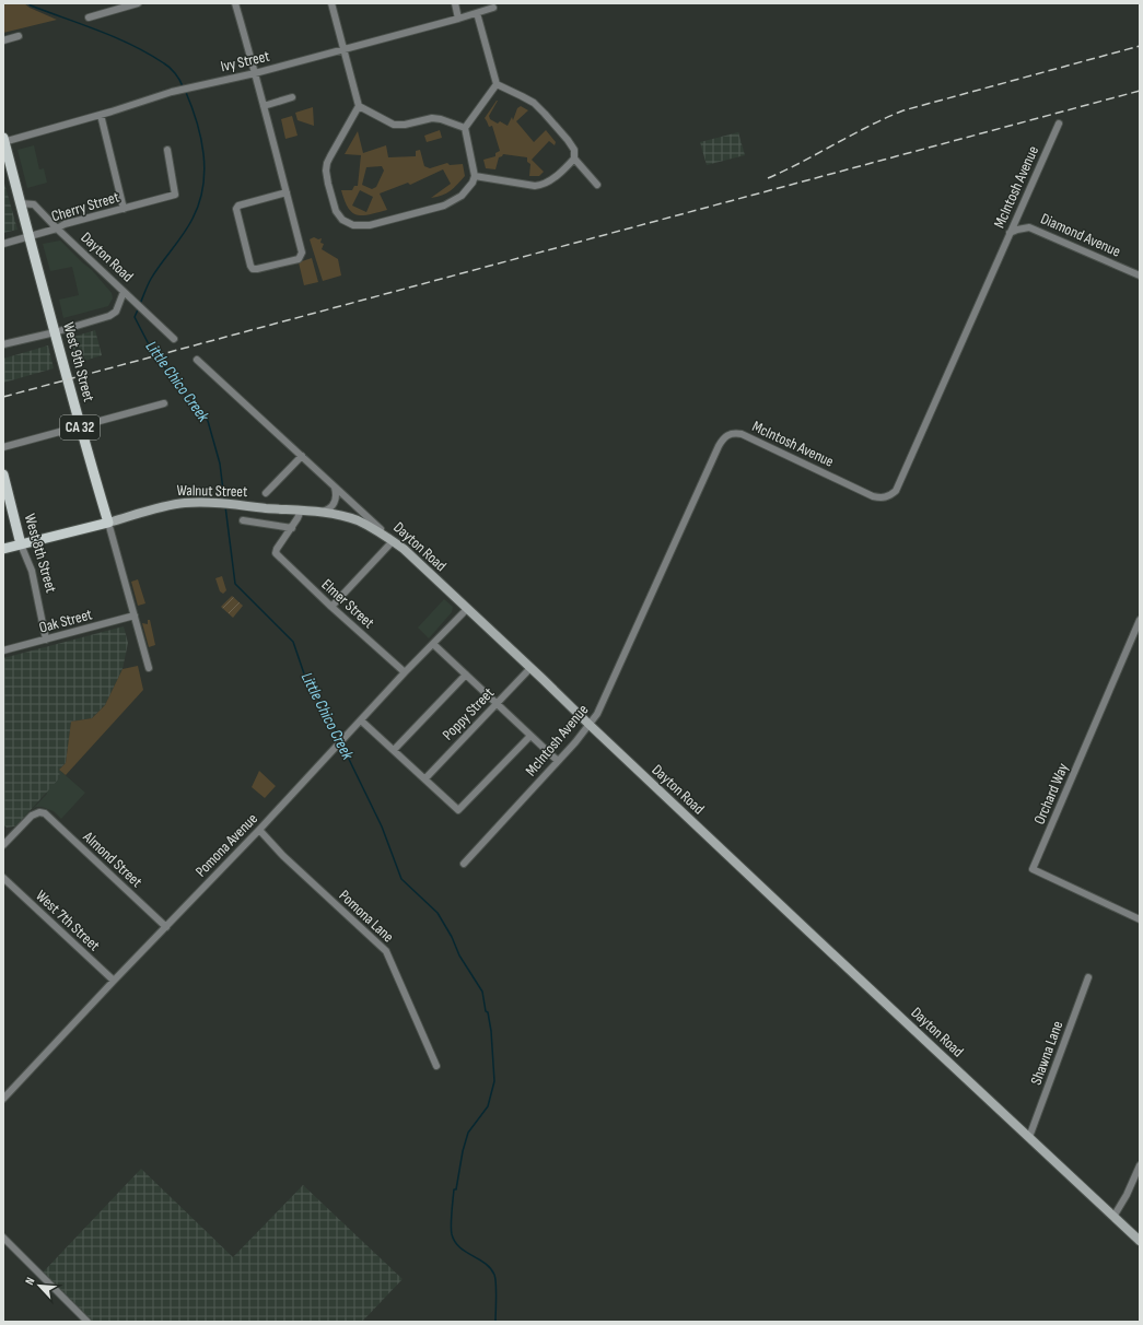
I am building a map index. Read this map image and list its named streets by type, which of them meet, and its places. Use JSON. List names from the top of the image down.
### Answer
{
  "streets": {
    "main road": [
      "West 9th Street",
      "CA 32",
      "Walnut Street",
      "West 8th Street"
    ],
    "street": [
      "Ivy Street",
      "McIntosh Avenue",
      "Cherry Street",
      "Diamond Avenue",
      "Dayton Road",
      "Elmer Street",
      "Oak Street",
      "Poppy Street",
      "Orchard Way",
      "Pomona Avenue",
      "Almond Street",
      "Pomona Lane",
      "West 7th Street",
      "Shawna Lane"
    ]
  },
  "crossings": [
    ["Ivy Street", "West 9th Street"],
    ["McIntosh Avenue", "Diamond Avenue"],
    ["McIntosh Avenue", "Dayton Road"],
    ["McIntosh Avenue", "Poppy Street"],
    ["Cherry Street", "Dayton Road"],
    ["Cherry Street", "West 9th Street"],
    ["Dayton Road", "West 9th Street"],
    ["Dayton Road", "Walnut Street"],
    ["Dayton Road", "Poppy Street"],
    ["Dayton Road", "Pomona Avenue"],
    ["Dayton Road", "Shawna Lane"],
    ["West 9th Street", "Walnut Street"],
    ["West 9th Street", "Oak Street"],
    ["Walnut Street", "West 8th Street"],
    ["West 8th Street", "Oak Street"],
    ["Elmer Street", "Pomona Avenue"],
    ["Pomona Avenue", "Almond Street"],
    ["Pomona Avenue", "Pomona Lane"],
    ["Pomona Avenue", "West 7th Street"]
  ],
  "water": ["Little Chico Creek"],
  "north": "top left"
}
